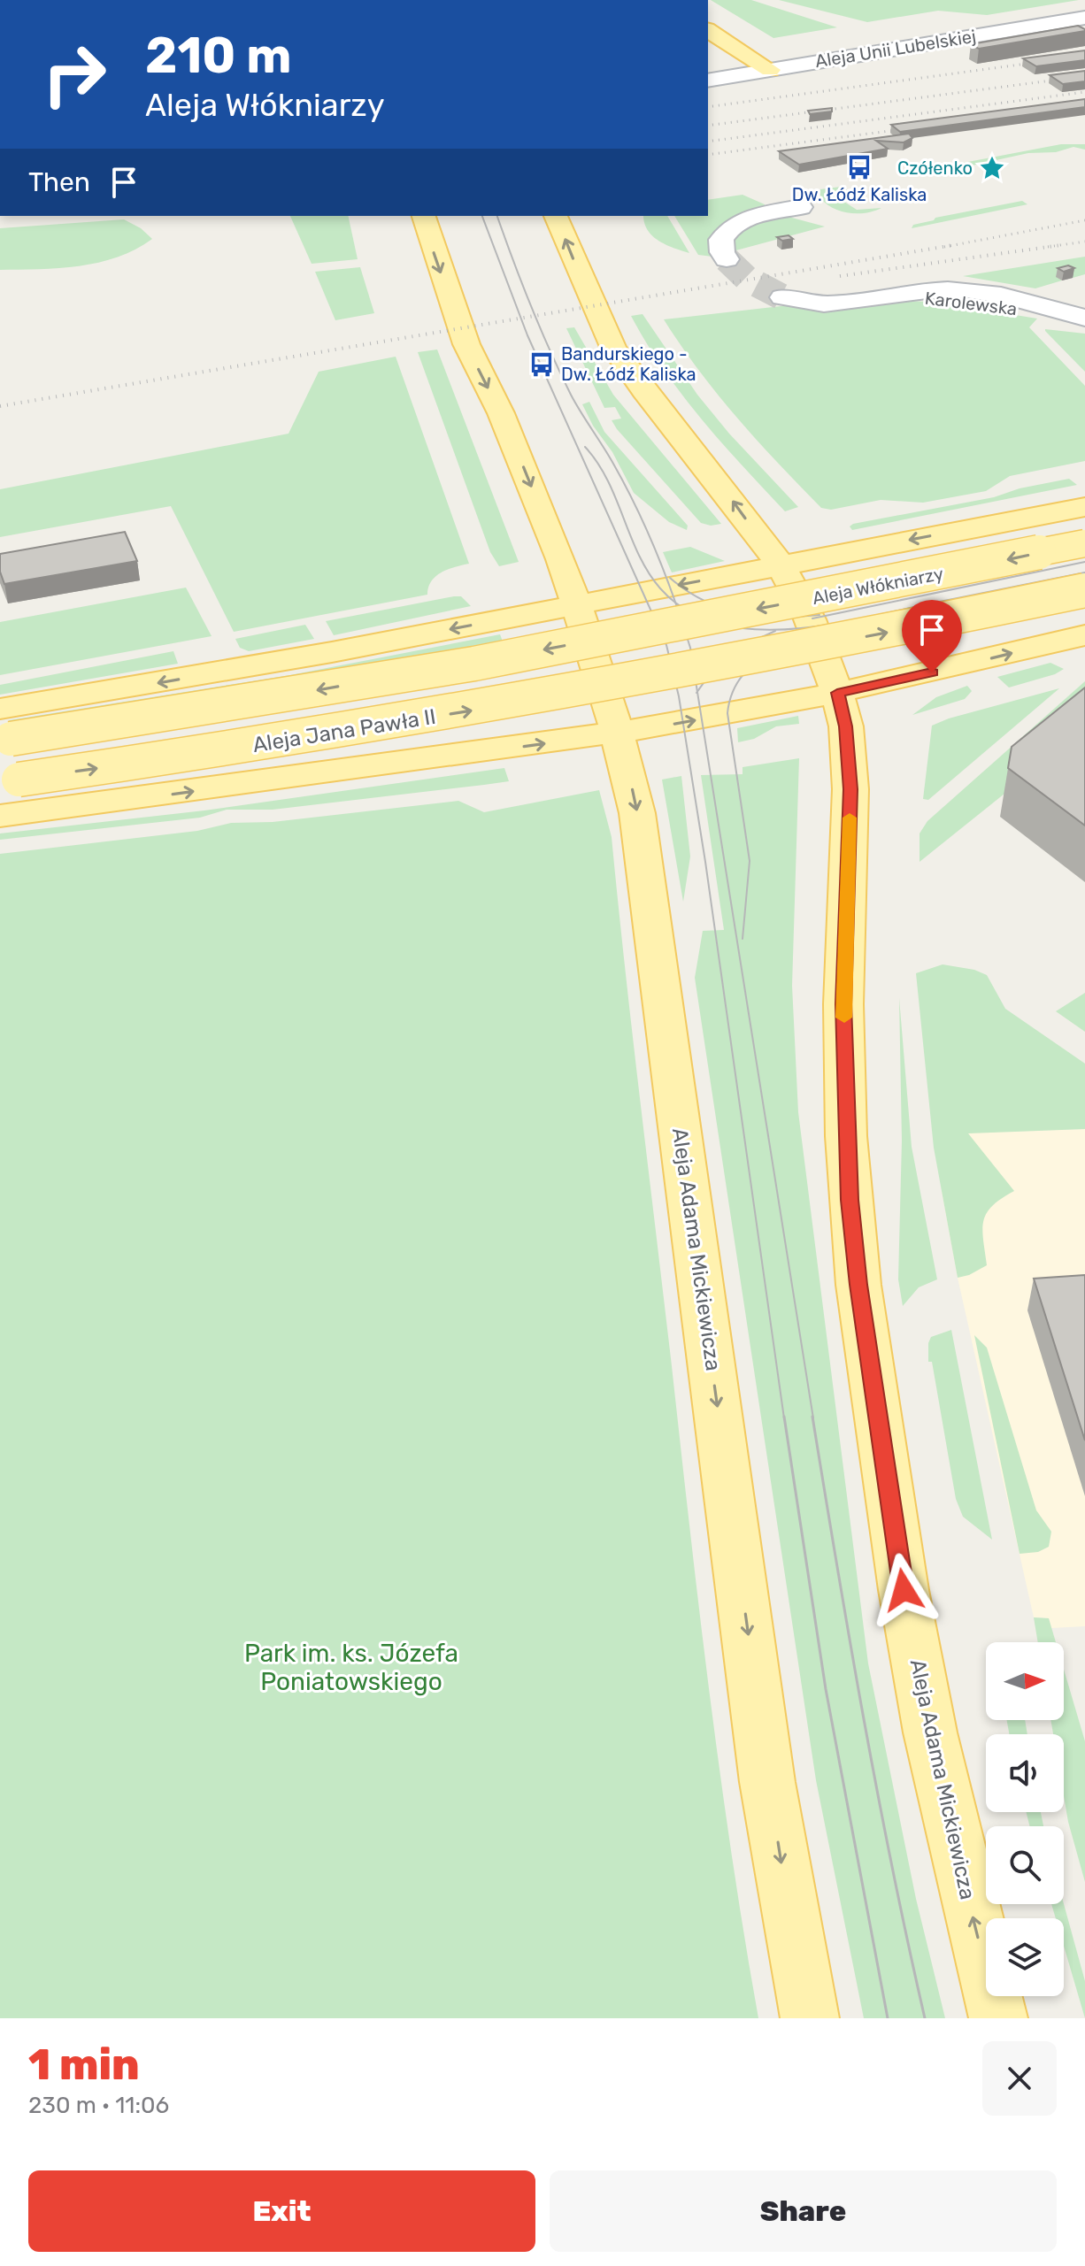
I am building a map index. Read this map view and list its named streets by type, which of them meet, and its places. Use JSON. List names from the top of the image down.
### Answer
{
  "streets": {
    "main road": ["Aleja Włókniarzy", "Aleja Jana Pawła II", "Aleja Adama Mickiewicza"],
    "street": ["Aleja Unii Lubelskiej", "Karolewska"]
  },
  "crossings": [
    ["Aleja Włókniarzy", "Aleja Jana Pawła II"],
    ["Aleja Włókniarzy", "Aleja Adama Mickiewicza"]
  ],
  "parks": ["Park im. ks. Józefa Poniatowskiego"],
  "places": {
    "bus stop": ["Dw. Łódź Kaliska", "Bandurskiego - Dw. Łódź Kaliska"],
    "place": ["Czółenko"]
  },
  "north": "right",
  "page": {
    "turn": ["210 m", "Aleja Włókniarzy"],
    "then": "Then",
    "heading": ["1 min", "230 m · 11:06"],
    "buttons": ["Exit", "Share"]
  }
}
